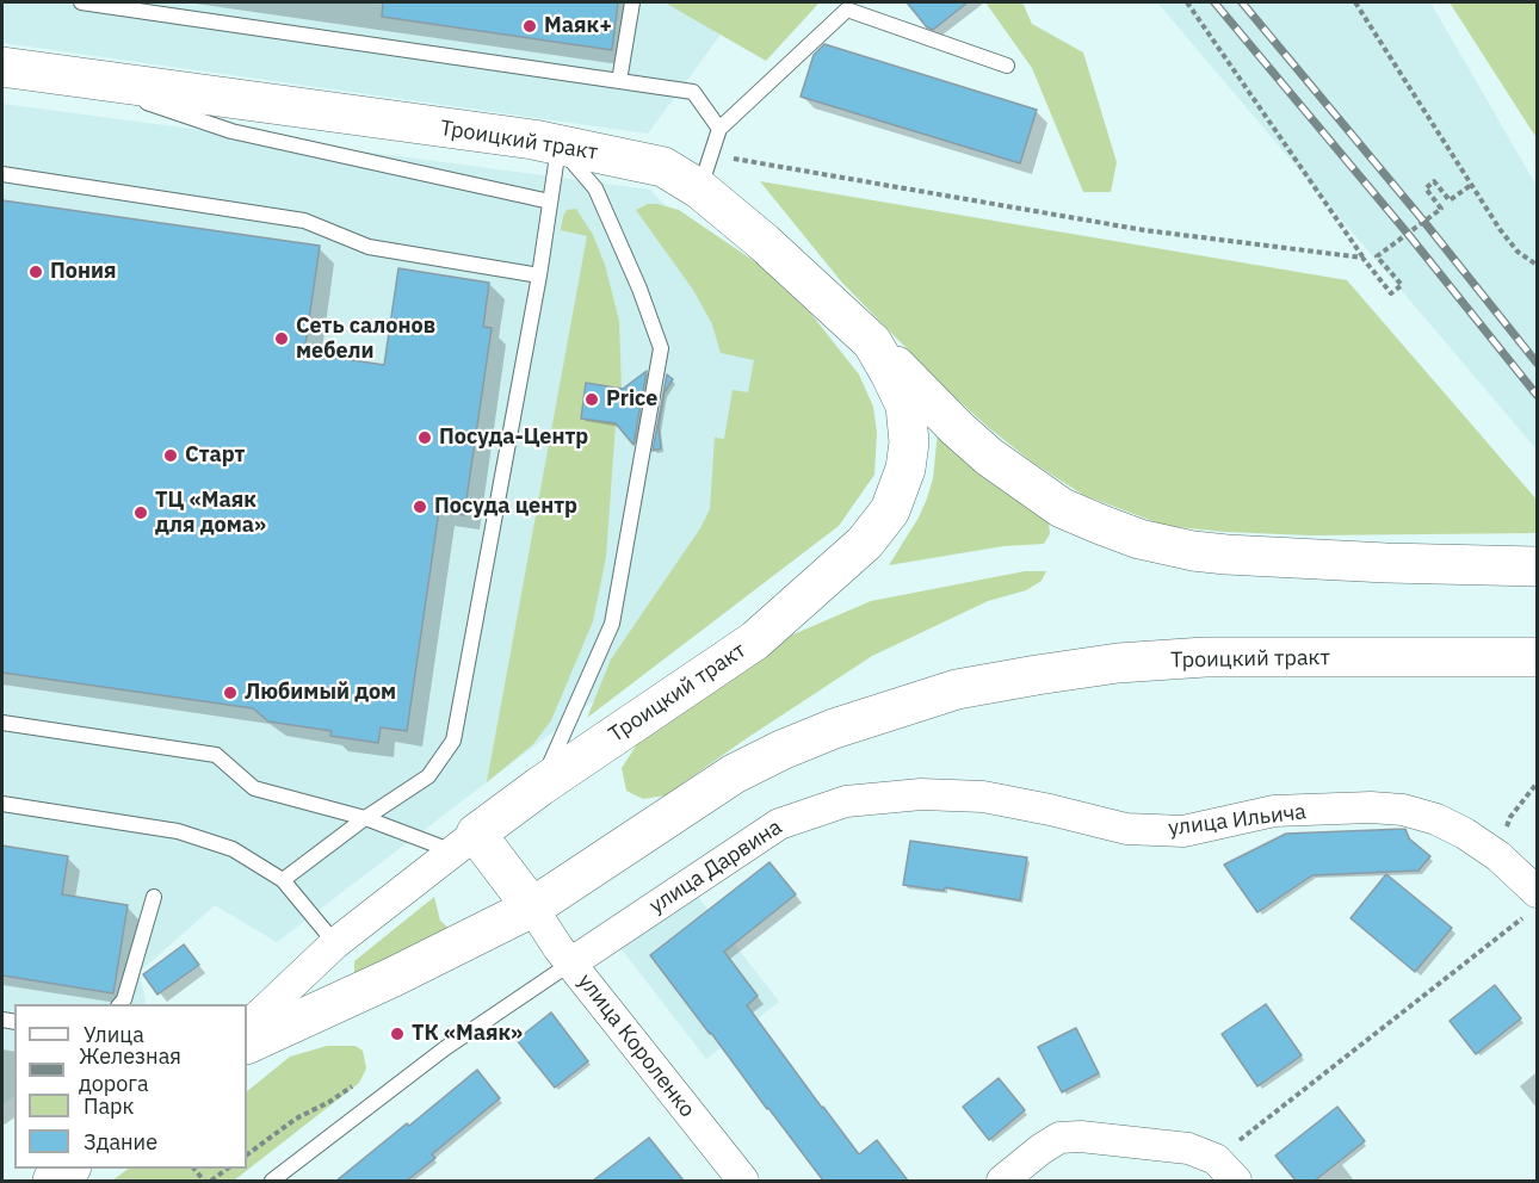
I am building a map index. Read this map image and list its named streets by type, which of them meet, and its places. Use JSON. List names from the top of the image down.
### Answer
{
  "streets": {
    "main road": ["Троицкий тракт"],
    "street": ["улица Ильича", "улица Дарвина", "улица Короленко"]
  },
  "crossings": [
    ["Троицкий тракт", "улица Короленко"],
    ["улица Ильича", "улица Дарвина"],
    ["улица Дарвина", "улица Короленко"]
  ],
  "places": [
    "Маяк+",
    "Пония",
    "Сеть салонов мебели",
    "Price",
    "Посуда-Центр",
    "Старт",
    "Посуда центр",
    "ТЦ «Маяк для дома»",
    "Любимый дом",
    "ТК «Маяк»"
  ],
  "legend": [
    "Улица",
    "Железная дорога",
    "Парк",
    "Здание"
  ]
}
